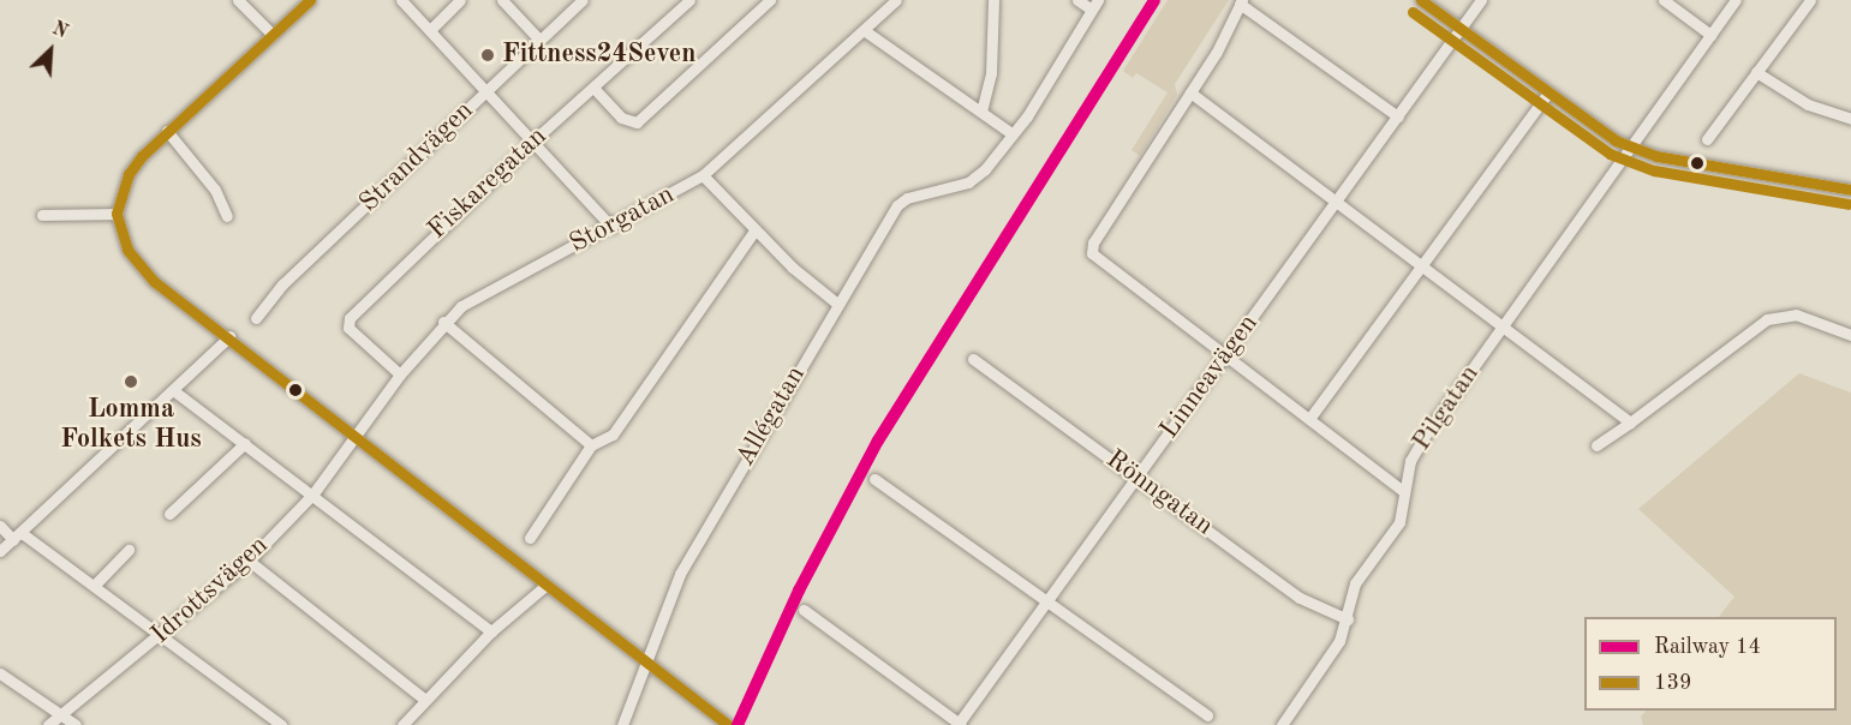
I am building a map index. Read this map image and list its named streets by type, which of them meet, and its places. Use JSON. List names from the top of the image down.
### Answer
{
  "streets": {
    "street": [
      "Strandvägen",
      "Fiskaregatan",
      "Storgatan",
      "Linneavägen",
      "Pilgatan",
      "Allégatan",
      "Rönngatan",
      "Idrottsvägen"
    ]
  },
  "crossings": [
    ["Fiskaregatan", "Storgatan"],
    ["Storgatan", "Idrottsvägen"],
    ["Linneavägen", "Rönngatan"],
    ["Pilgatan", "Rönngatan"]
  ],
  "places": ["Fittness24Seven", "Lomma Folkets Hus"],
  "lines": ["rail line 14", "transit line 139"],
  "legend": ["Railway 14", "139"],
  "north": "top right"
}
